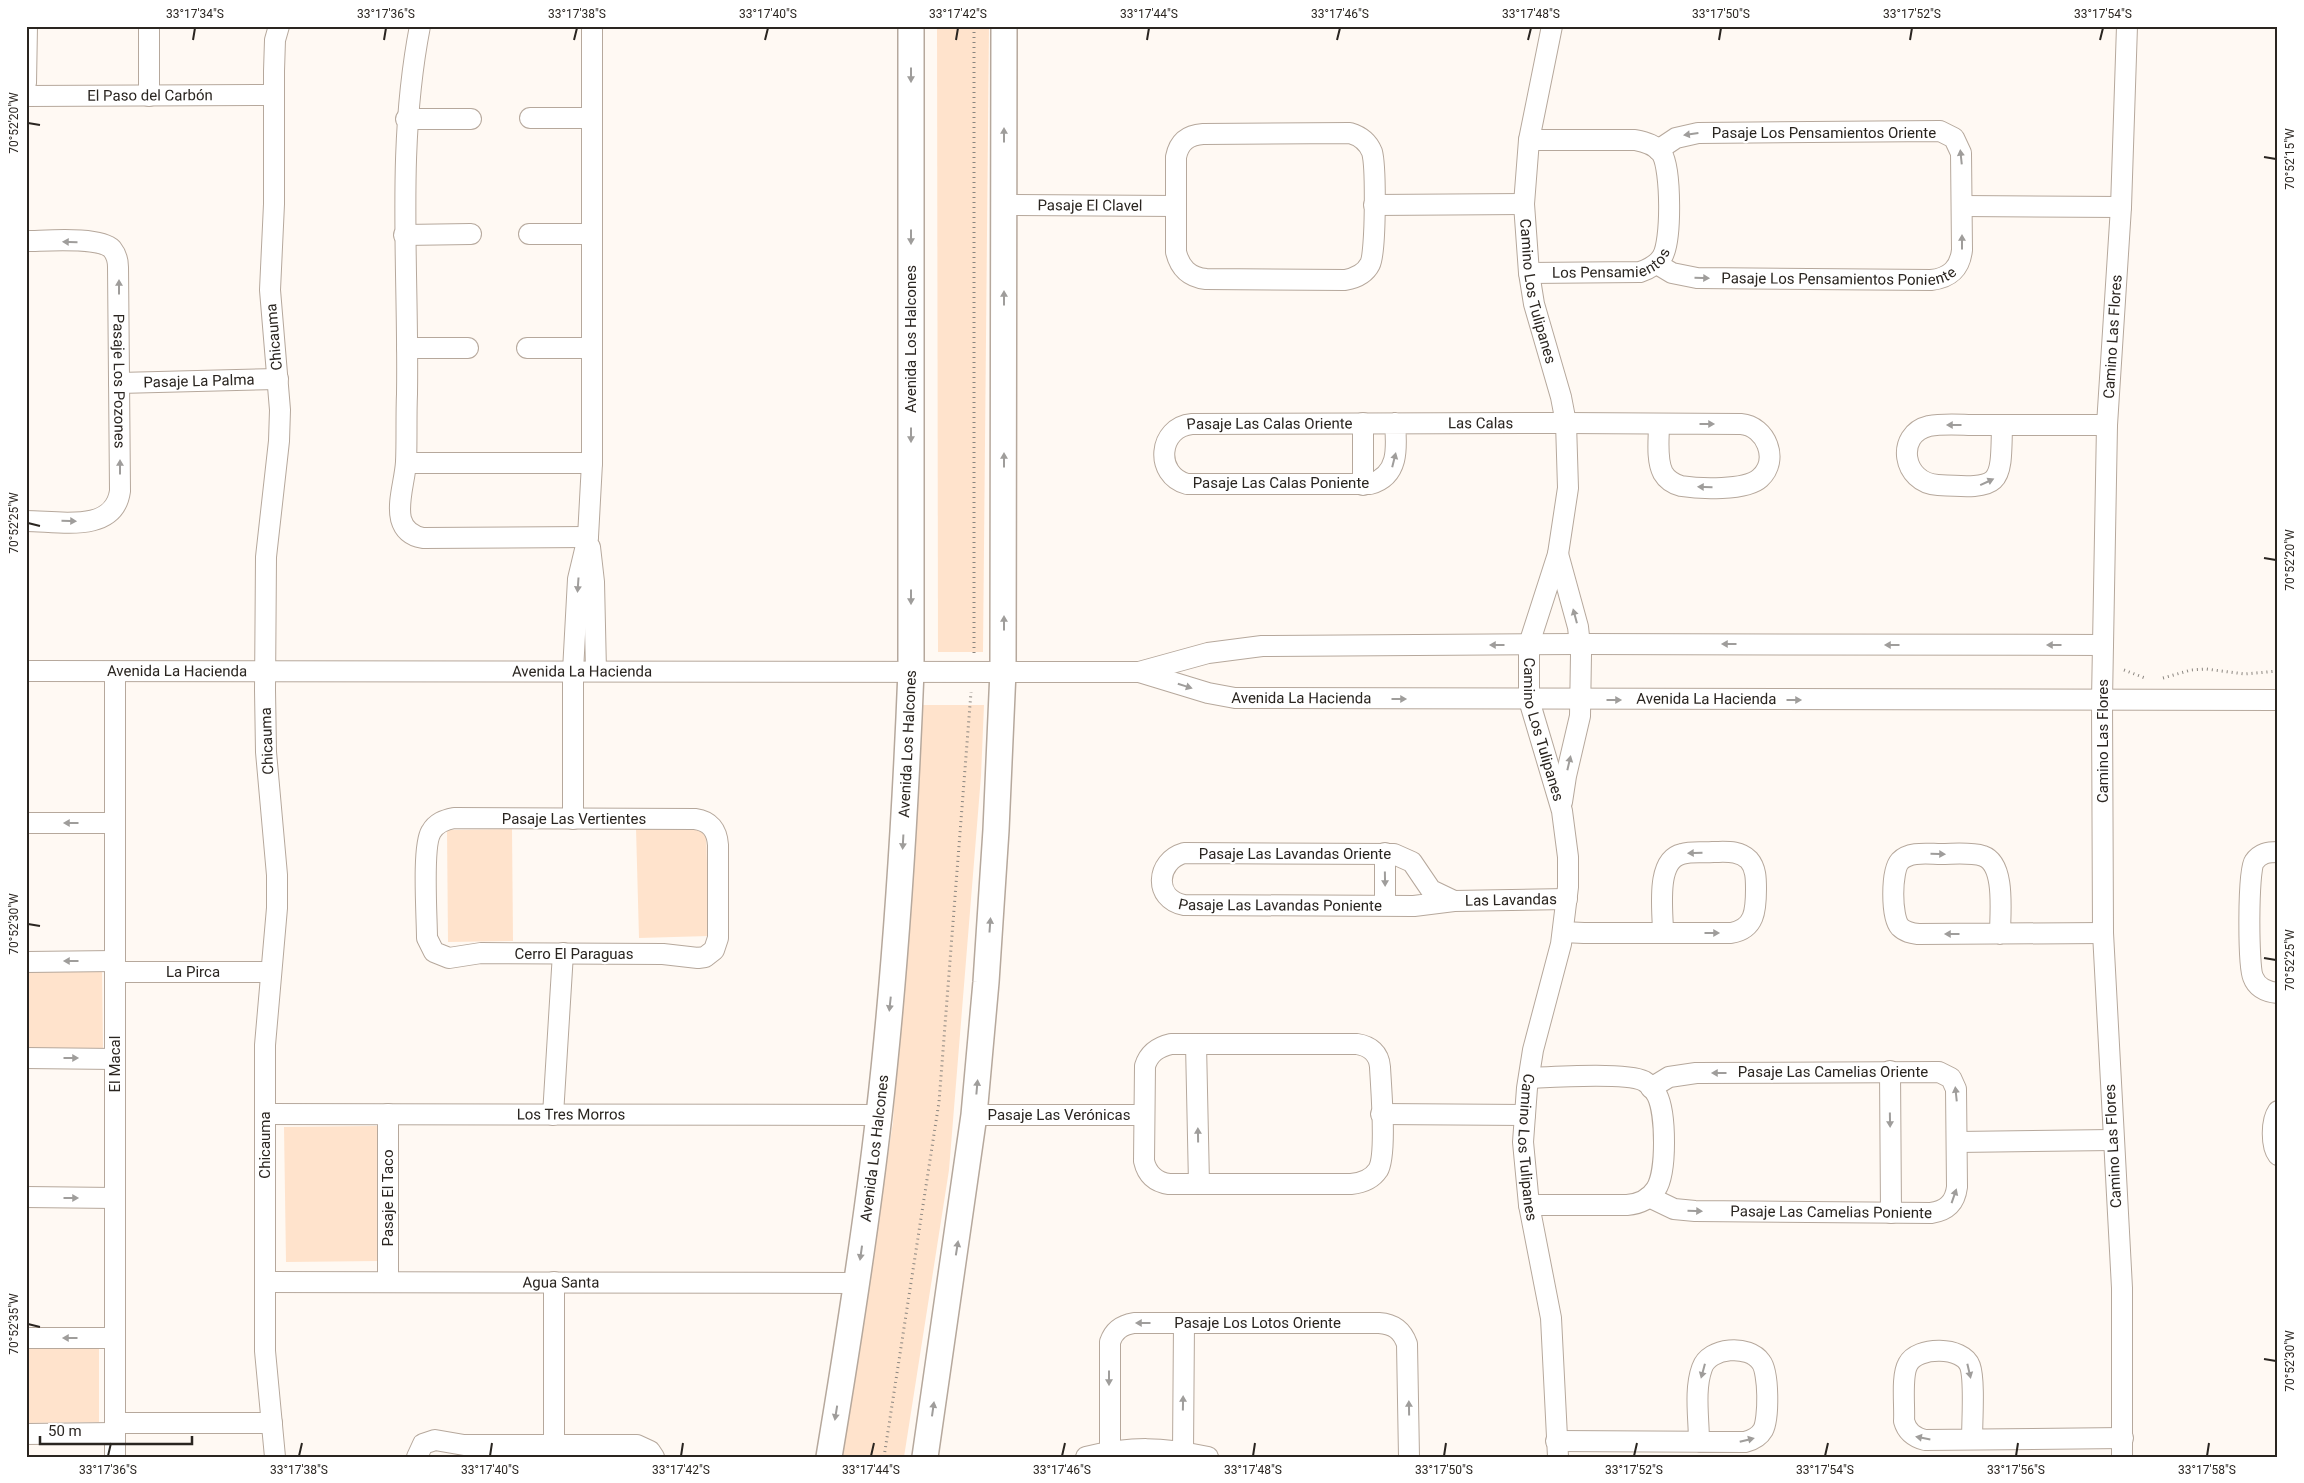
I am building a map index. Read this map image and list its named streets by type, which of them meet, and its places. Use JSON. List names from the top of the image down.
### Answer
{
  "streets": {
    "street": [
      "El Paso del Carbón",
      "Pasaje Los Pensamientos Oriente",
      "Pasaje El Clavel",
      "Los Pensamientos",
      "Pasaje Los Pensamientos Poniente",
      "Camino Los Tulipanes",
      "Chicauma",
      "Camino Las Flores",
      "Avenida Los Halcones",
      "Pasaje Los Pozones",
      "Pasaje La Palma",
      "Las Calas",
      "Pasaje Las Calas Oriente",
      "Pasaje Las Calas Poniente",
      "Avenida La Hacienda",
      "Pasaje Las Vertientes",
      "Pasaje Las Lavandas Oriente",
      "Las Lavandas",
      "Pasaje Las Lavandas Poniente",
      "Cerro El Paraguas",
      "La Pirca",
      "El Macal",
      "Pasaje Las Camelias Oriente",
      "Los Tres Morros",
      "Pasaje Las Verónicas",
      "Pasaje El Taco",
      "Pasaje Las Camelias Poniente",
      "Agua Santa",
      "Pasaje Los Lotos Oriente"
    ]
  },
  "crossings": [
    ["El Paso del Carbón", "Chicauma"],
    ["Pasaje Los Pensamientos Oriente", "Los Pensamientos"],
    ["Pasaje Los Pensamientos Oriente", "Pasaje Los Pensamientos Poniente"],
    ["Pasaje Los Pensamientos Oriente", "Camino Los Tulipanes"],
    ["Los Pensamientos", "Pasaje Los Pensamientos Poniente"],
    ["Los Pensamientos", "Camino Los Tulipanes"],
    ["Pasaje Los Pensamientos Poniente", "Camino Los Tulipanes"],
    ["Camino Los Tulipanes", "Las Calas"],
    ["Camino Los Tulipanes", "Avenida La Hacienda"],
    ["Camino Los Tulipanes", "Las Lavandas"],
    ["Camino Los Tulipanes", "Pasaje Las Camelias Oriente"],
    ["Camino Los Tulipanes", "Pasaje Las Camelias Poniente"],
    ["Chicauma", "Pasaje La Palma"],
    ["Chicauma", "Avenida La Hacienda"],
    ["Chicauma", "La Pirca"],
    ["Chicauma", "Los Tres Morros"],
    ["Chicauma", "Agua Santa"],
    ["Camino Las Flores", "Avenida La Hacienda"],
    ["Avenida Los Halcones", "Avenida La Hacienda"],
    ["Avenida Los Halcones", "Los Tres Morros"],
    ["Avenida Los Halcones", "Agua Santa"],
    ["Pasaje Los Pozones", "Pasaje La Palma"],
    ["Las Calas", "Pasaje Las Calas Oriente"],
    ["Las Calas", "Pasaje Las Calas Poniente"],
    ["Pasaje Las Calas Oriente", "Pasaje Las Calas Poniente"],
    ["Avenida La Hacienda", "El Macal"],
    ["Pasaje Las Vertientes", "Cerro El Paraguas"],
    ["Pasaje Las Lavandas Oriente", "Las Lavandas"],
    ["Pasaje Las Lavandas Oriente", "Pasaje Las Lavandas Poniente"],
    ["Las Lavandas", "Pasaje Las Lavandas Poniente"],
    ["La Pirca", "El Macal"],
    ["Pasaje Las Camelias Oriente", "Pasaje Las Camelias Poniente"],
    ["Los Tres Morros", "Pasaje El Taco"],
    ["Pasaje El Taco", "Agua Santa"]
  ],
  "one_way": ["Pasaje Los Pensamientos Oriente", "Pasaje Las Camelias Poniente"],
  "scale_bar": "50 m",
  "coordinates": [
    "33°17'34\"S",
    "33°17'36\"S",
    "33°17'38\"S",
    "33°17'40\"S",
    "33°17'42\"S",
    "33°17'44\"S",
    "33°17'46\"S",
    "33°17'48\"S",
    "33°17'50\"S",
    "33°17'52\"S",
    "33°17'54\"S",
    "70°52'20\"W",
    "70°52'15\"W",
    "70°52'25\"W",
    "70°52'30\"W",
    "70°52'35\"W",
    "33°17'56\"S",
    "33°17'58\"S"
  ]
}
